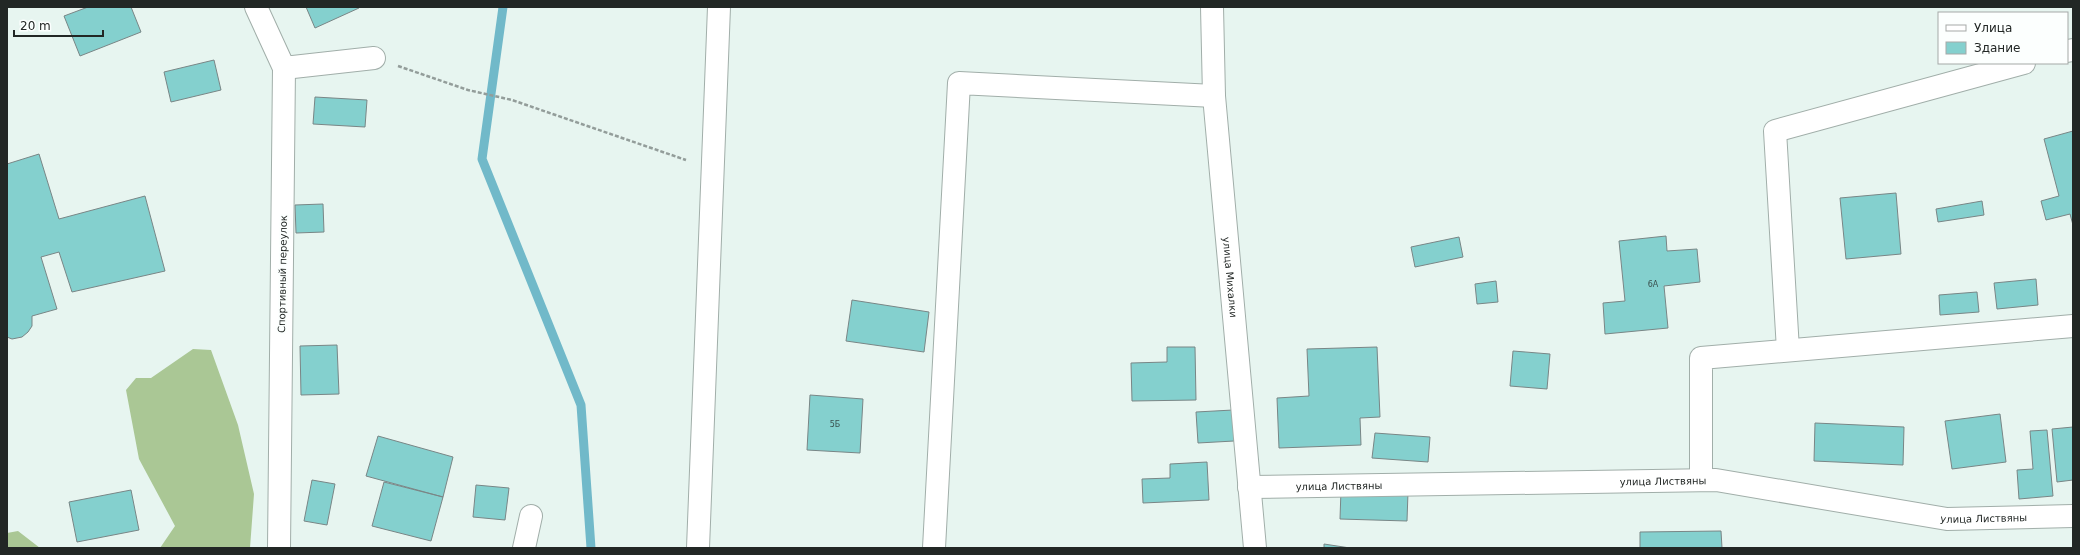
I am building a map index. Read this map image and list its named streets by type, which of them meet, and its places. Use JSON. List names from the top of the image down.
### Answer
{
  "streets": {
    "street": ["Спортивный переулок", "улица Михалки", "улица Листвяны"]
  },
  "crossings": [
    ["улица Михалки", "улица Листвяны"]
  ],
  "house_numbers": ["6А", "5Б"],
  "legend": ["Улица", "Здание"],
  "scale_bar": "20 m"
}
